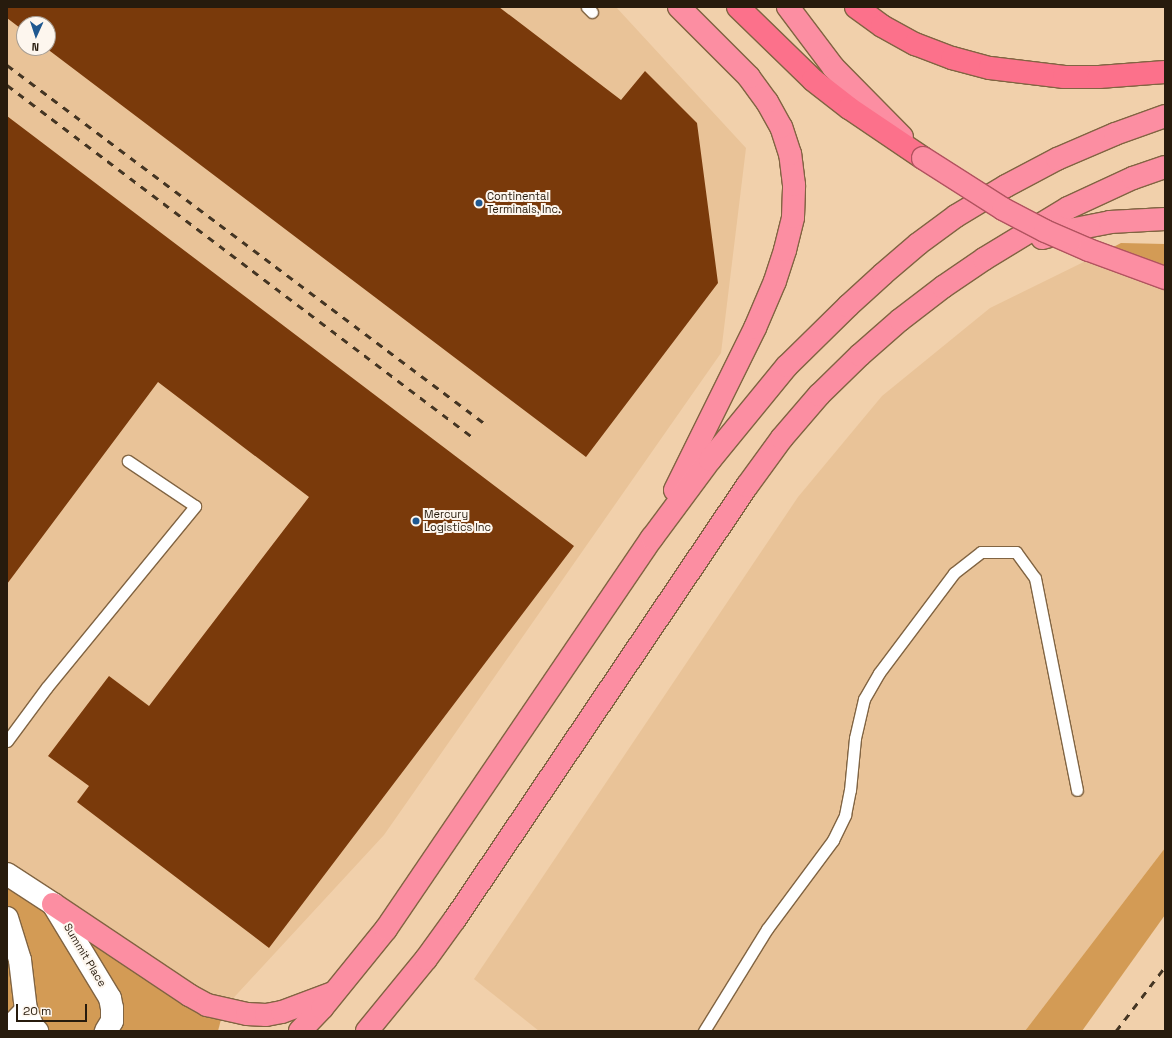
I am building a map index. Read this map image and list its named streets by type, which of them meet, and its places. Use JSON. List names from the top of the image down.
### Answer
{
  "streets": {
    "street": ["Summit Place"]
  },
  "places": ["Continental Terminals, Inc.", "Mercury Logistics Inc"],
  "scale_bar": "20 m",
  "north": "bottom"
}
